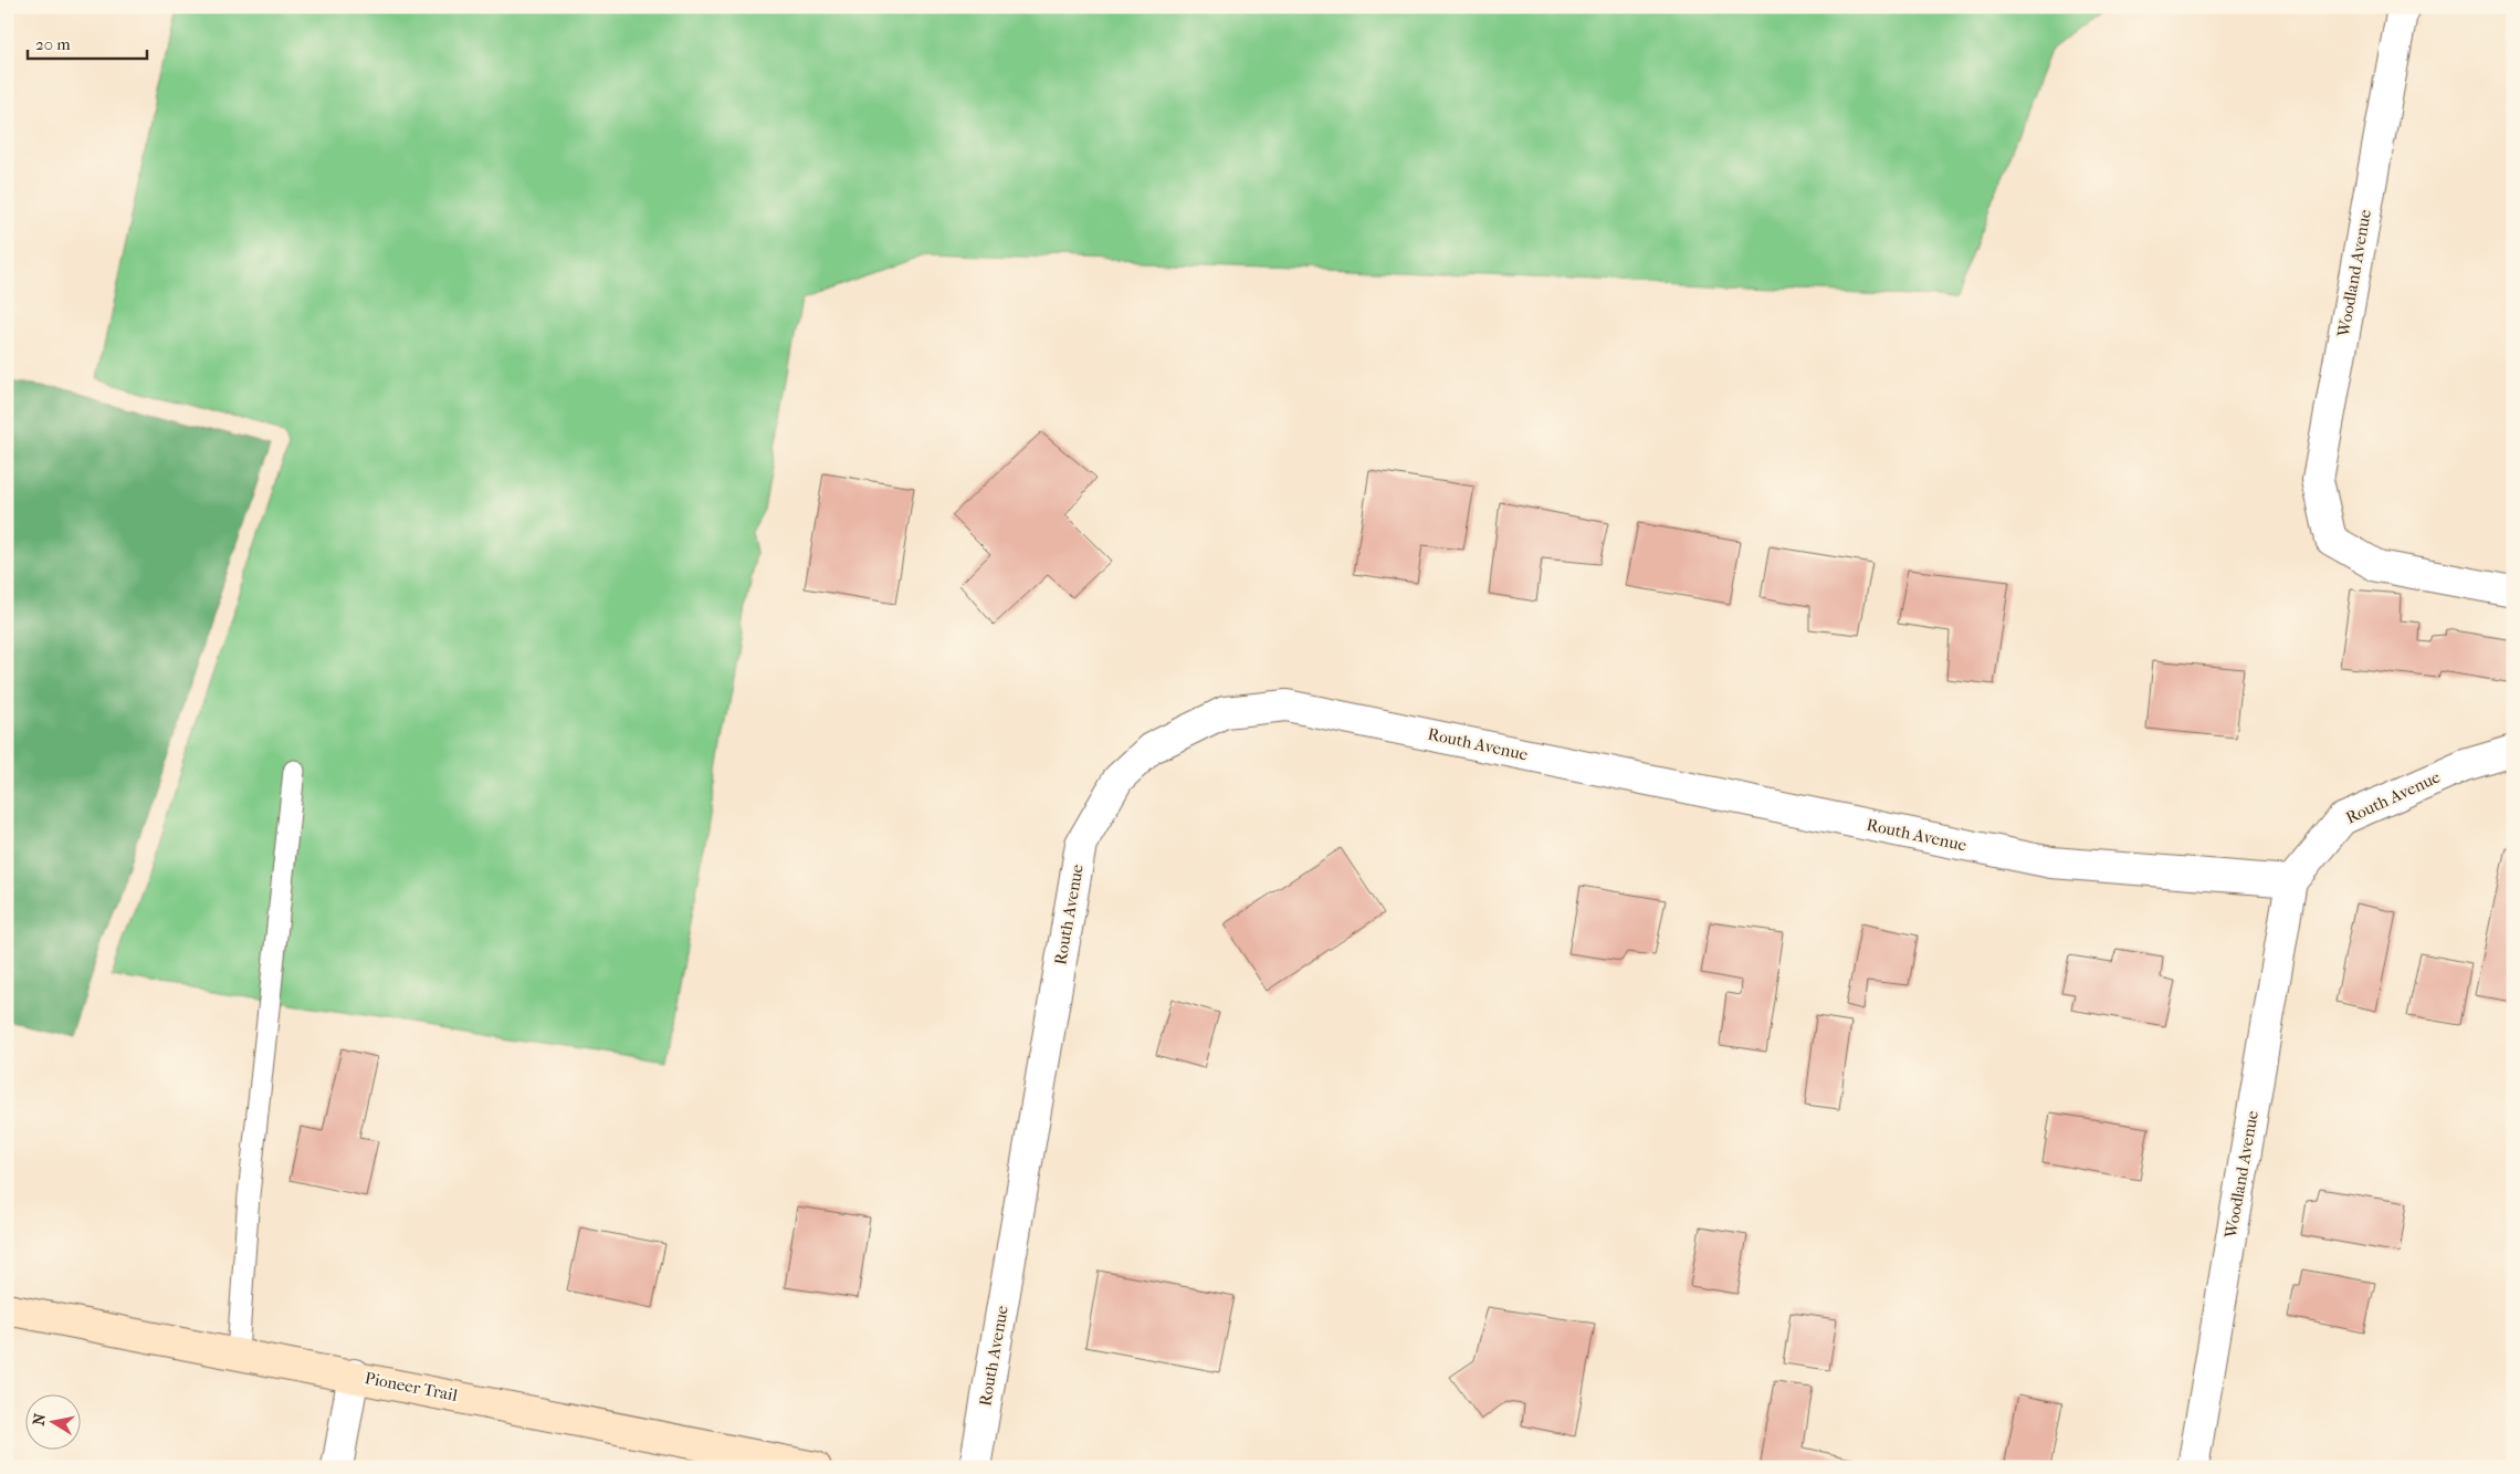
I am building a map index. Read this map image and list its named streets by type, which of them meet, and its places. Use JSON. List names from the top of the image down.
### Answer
{
  "streets": {
    "street": ["Woodland Avenue", "Routh Avenue", "Pioneer Trail"]
  },
  "crossings": [
    ["Woodland Avenue", "Routh Avenue"]
  ],
  "scale_bar": "20 m",
  "north": "left"
}
